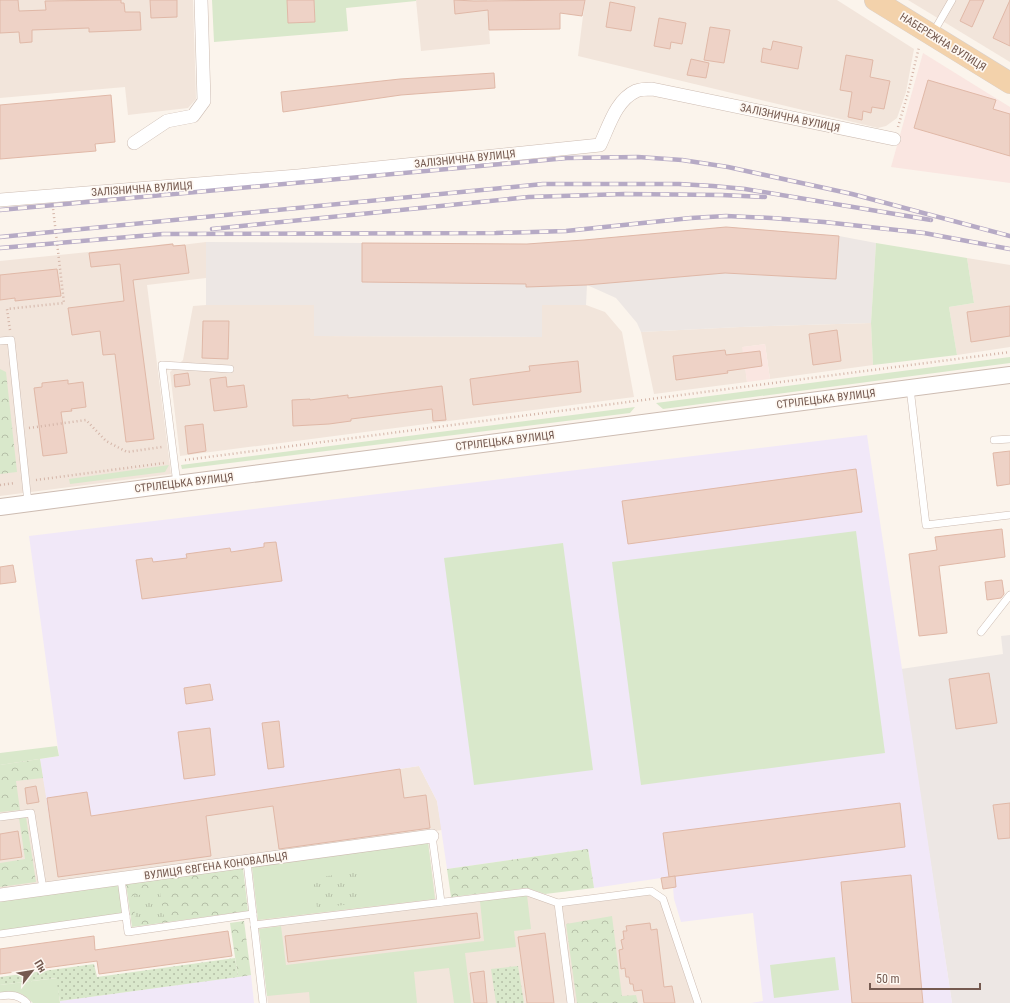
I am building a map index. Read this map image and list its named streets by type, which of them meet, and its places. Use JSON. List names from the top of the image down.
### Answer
{
  "streets": {
    "main road": ["НАБЕРЕЖНА ВУЛИЦЯ"],
    "street": ["ЗАЛІЗНИЧНА ВУЛИЦЯ", "СТРІЛЕЦЬКА ВУЛИЦЯ", "ВУЛИЦЯ ЄВГЕНА КОНОВАЛЬЦЯ"]
  },
  "scale_bar": "50 m",
  "north": "top right"
}
